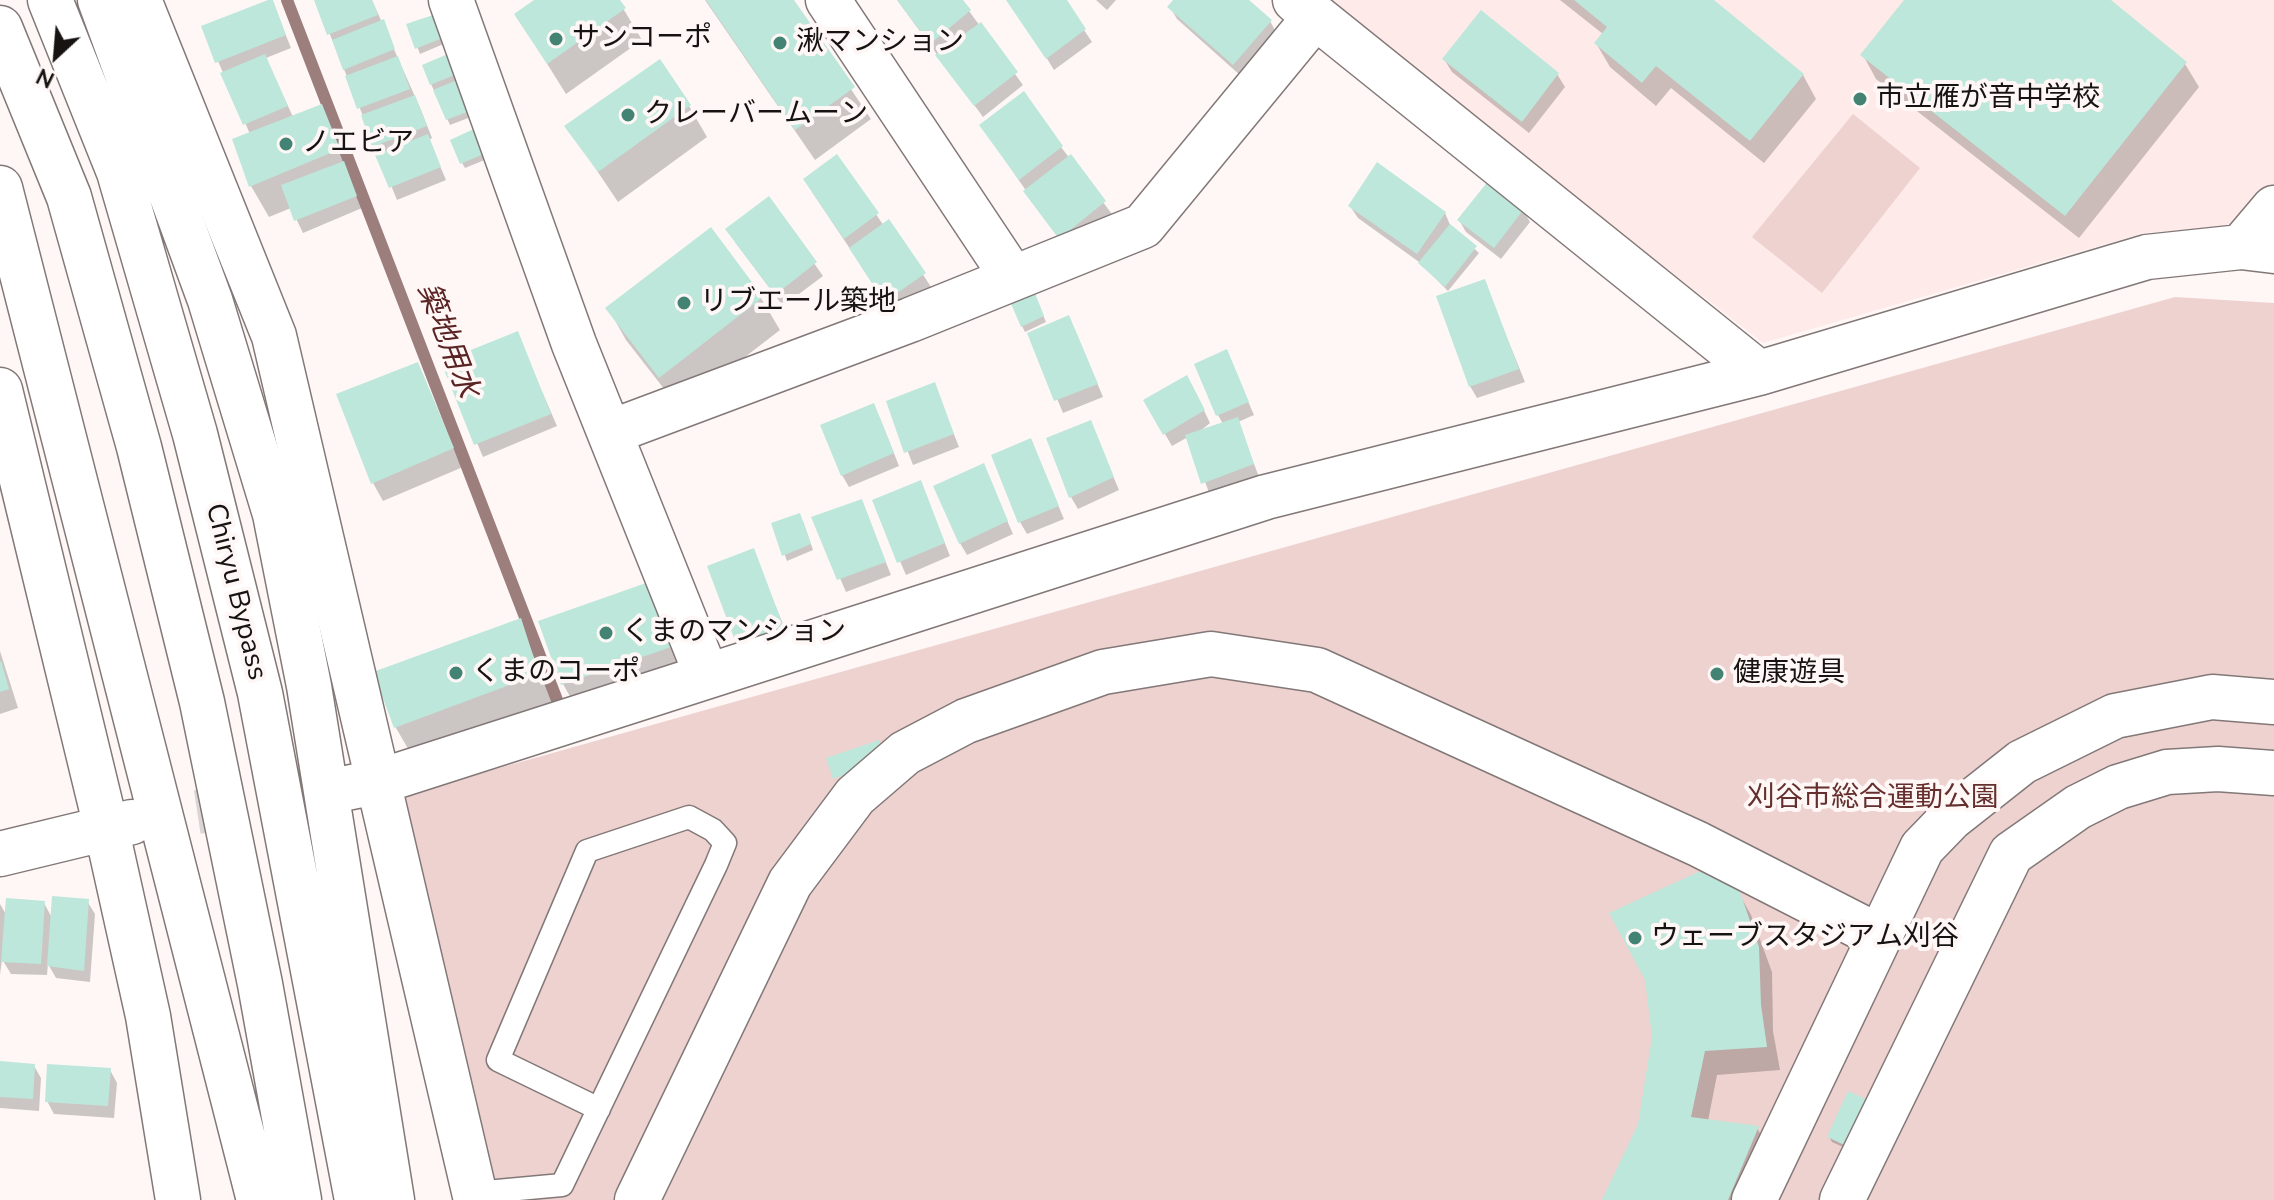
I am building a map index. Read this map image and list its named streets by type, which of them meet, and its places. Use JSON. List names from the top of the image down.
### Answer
{
  "streets": {
    "main road": ["Chiryu Bypass"]
  },
  "water": ["築地用水"],
  "parks": ["刈谷市総合運動公園"],
  "places": [
    "サンコーポ",
    "湫マンション",
    "市立雁が音中学校",
    "クレーバームーン",
    "ノエビア",
    "リブエール築地",
    "くまのマンション",
    "くまのコーポ",
    "健康遊具",
    "ウェーブスタジアム刈谷"
  ],
  "north": "bottom left"
}
